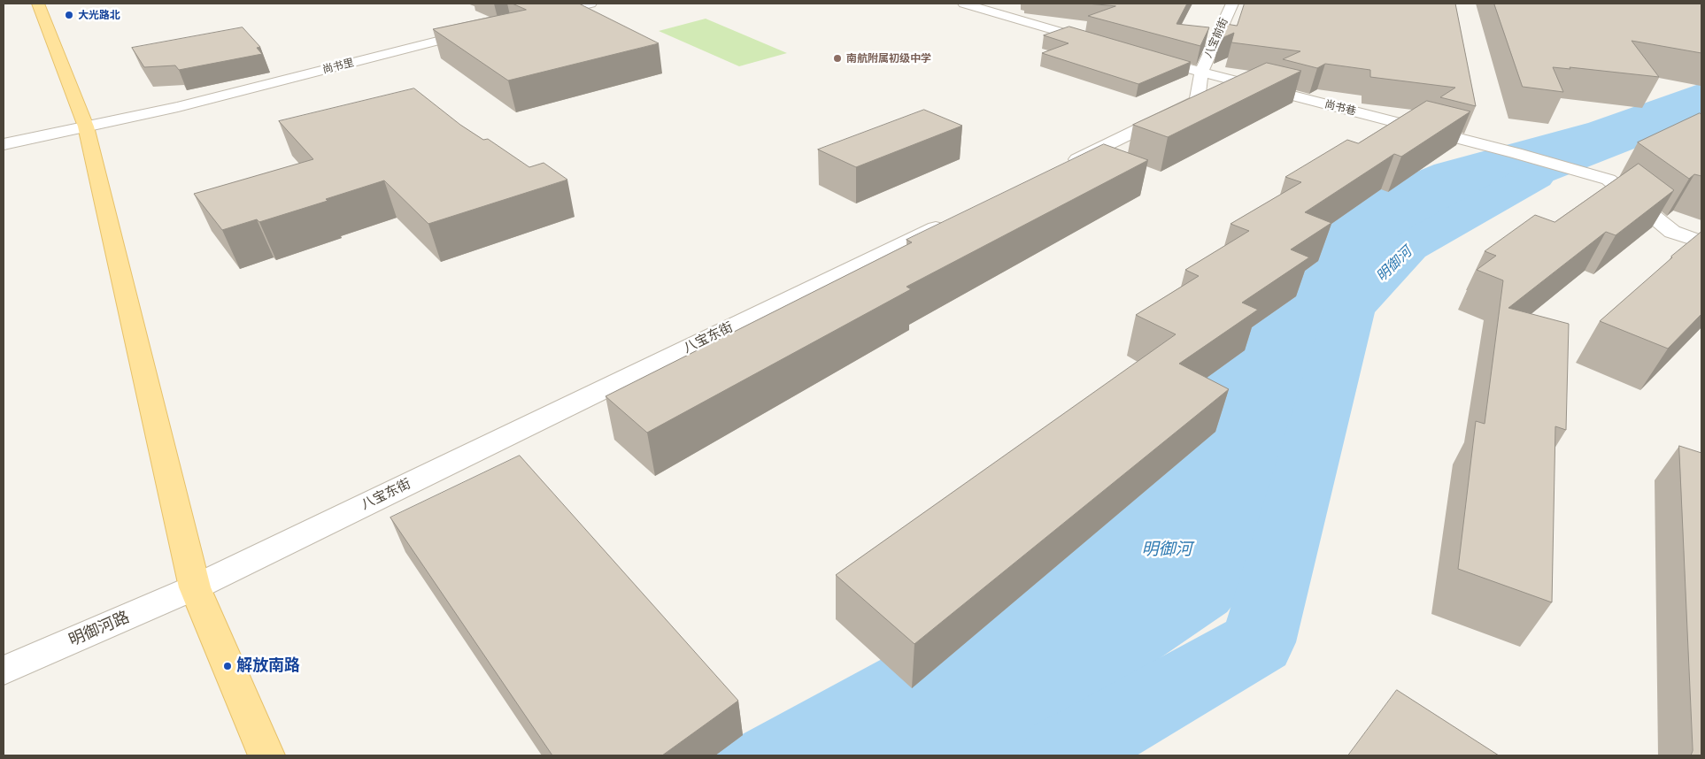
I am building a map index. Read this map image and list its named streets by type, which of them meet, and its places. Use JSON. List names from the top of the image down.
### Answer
{
  "streets": {
    "street": [
      "八宝前街",
      "尚书里",
      "尚书巷",
      "八宝东街",
      "明御河路"
    ]
  },
  "crossings": [
    ["八宝前街", "尚书巷"],
    ["八宝东街", "明御河路"]
  ],
  "water": ["明御河"],
  "places": ["大光路北", "南航附属初级中学", "解放南路"]
}
